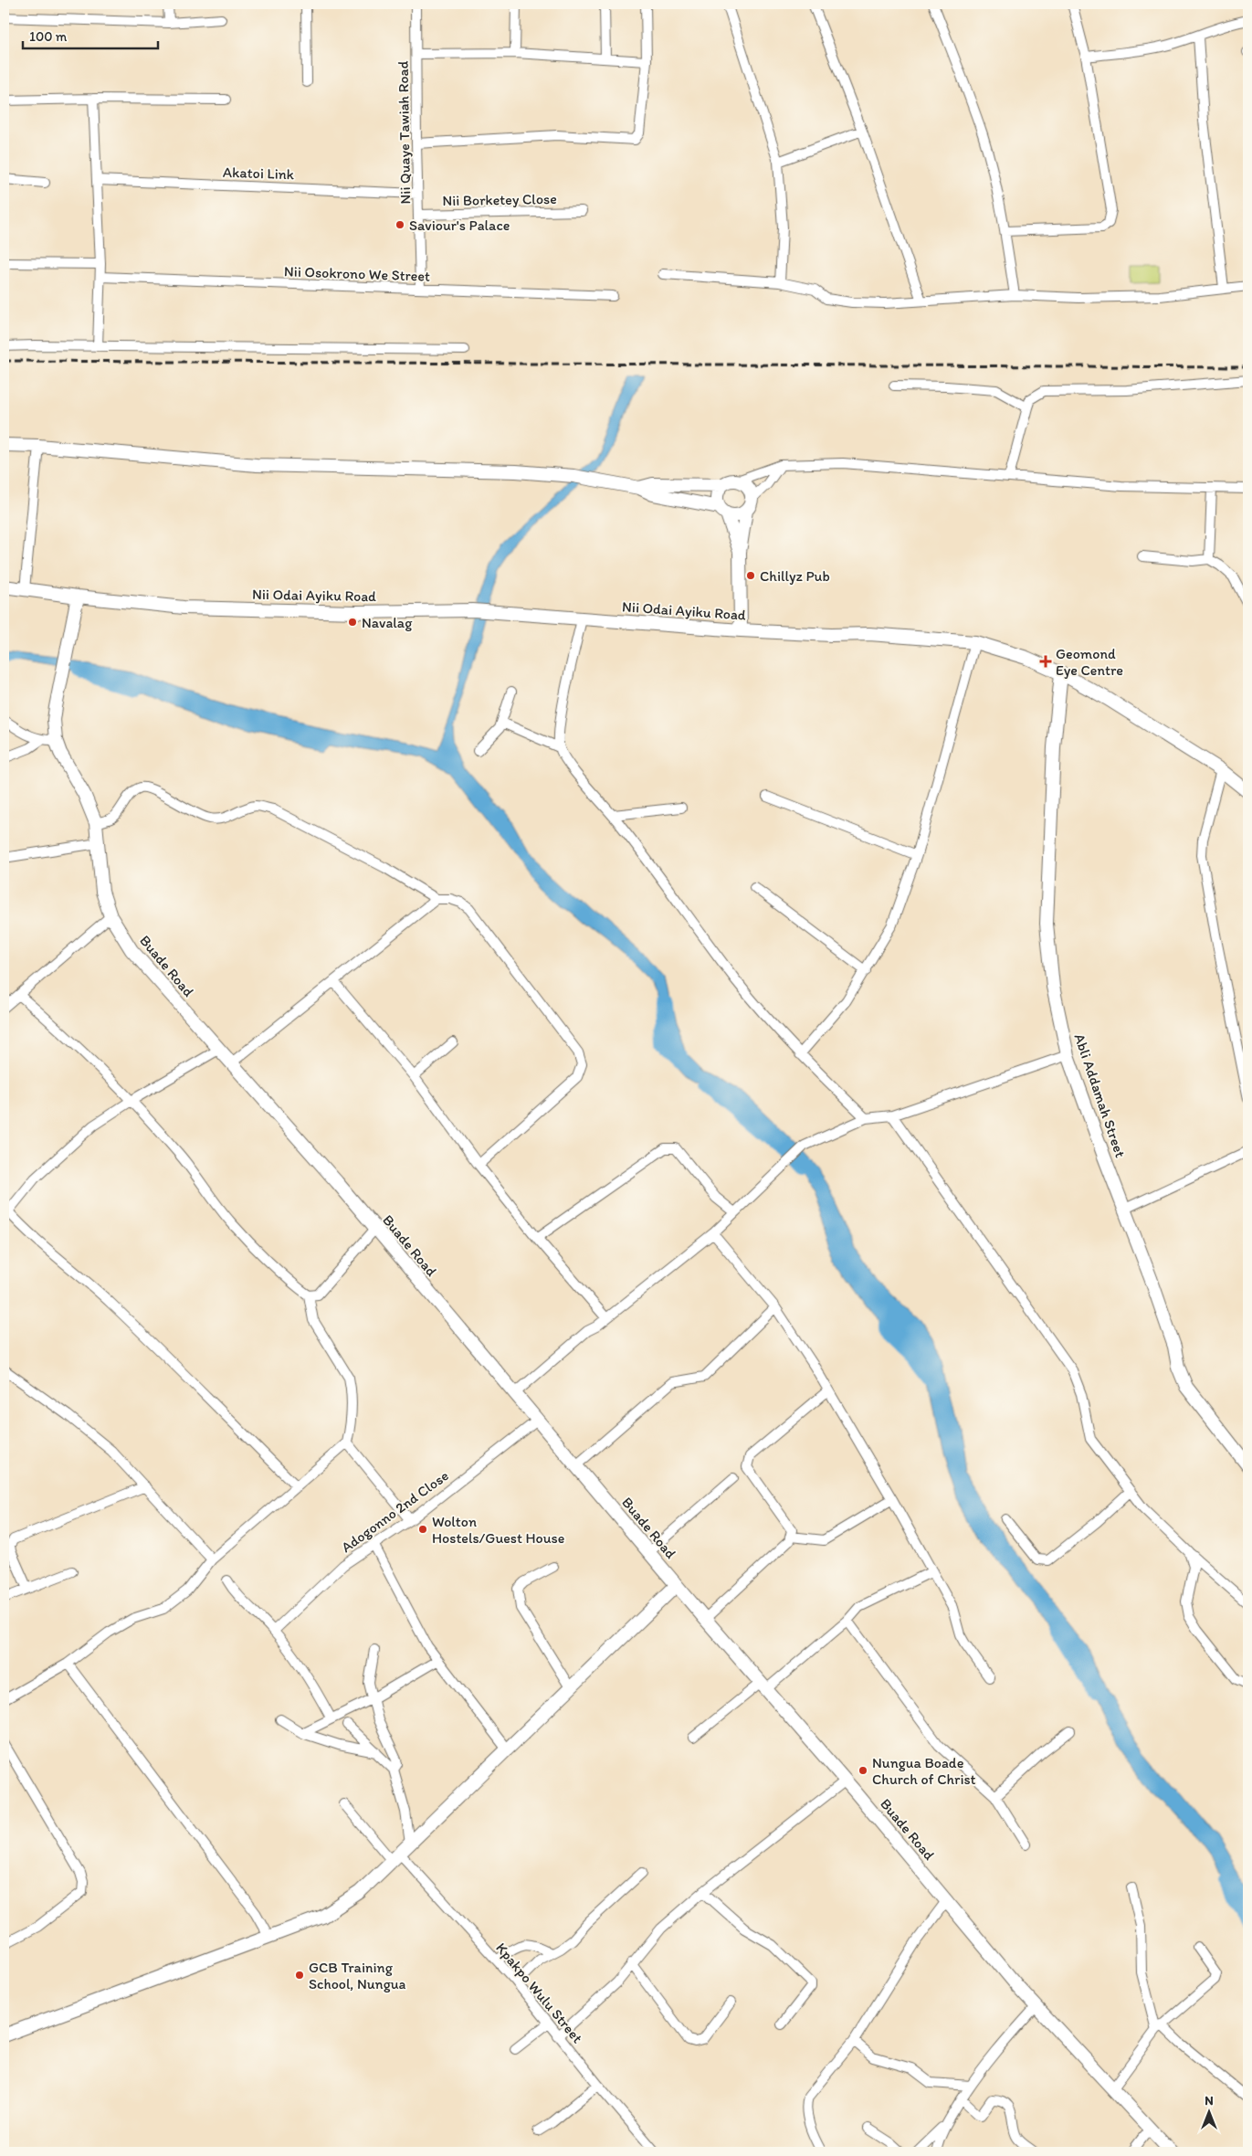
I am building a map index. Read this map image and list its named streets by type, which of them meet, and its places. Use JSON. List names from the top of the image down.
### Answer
{
  "streets": {
    "street": [
      "Nii Quaye Tawiah Road",
      "Akatoi Link",
      "Nii Borketey Close",
      "Nii Osokrono We Street",
      "Nii Odai Ayiku Road",
      "Buade Road",
      "Abli Addamah Street",
      "Adogonno 2nd Close",
      "Kpakpo Wulu Street"
    ]
  },
  "crossings": [
    ["Nii Quaye Tawiah Road", "Akatoi Link"],
    ["Nii Quaye Tawiah Road", "Nii Borketey Close"],
    ["Nii Quaye Tawiah Road", "Nii Osokrono We Street"],
    ["Nii Odai Ayiku Road", "Abli Addamah Street"],
    ["Buade Road", "Adogonno 2nd Close"]
  ],
  "places": {
    "other": [
      "Saviour's Palace",
      "Chillyz Pub",
      "Navalag",
      "Wolton Hostels/Guest House",
      "Nungua Boade Church of Christ",
      "GCB Training School, Nungua"
    ],
    "health": ["Geomond Eye Centre"]
  },
  "scale_bar": "100 m",
  "north": "top"
}
